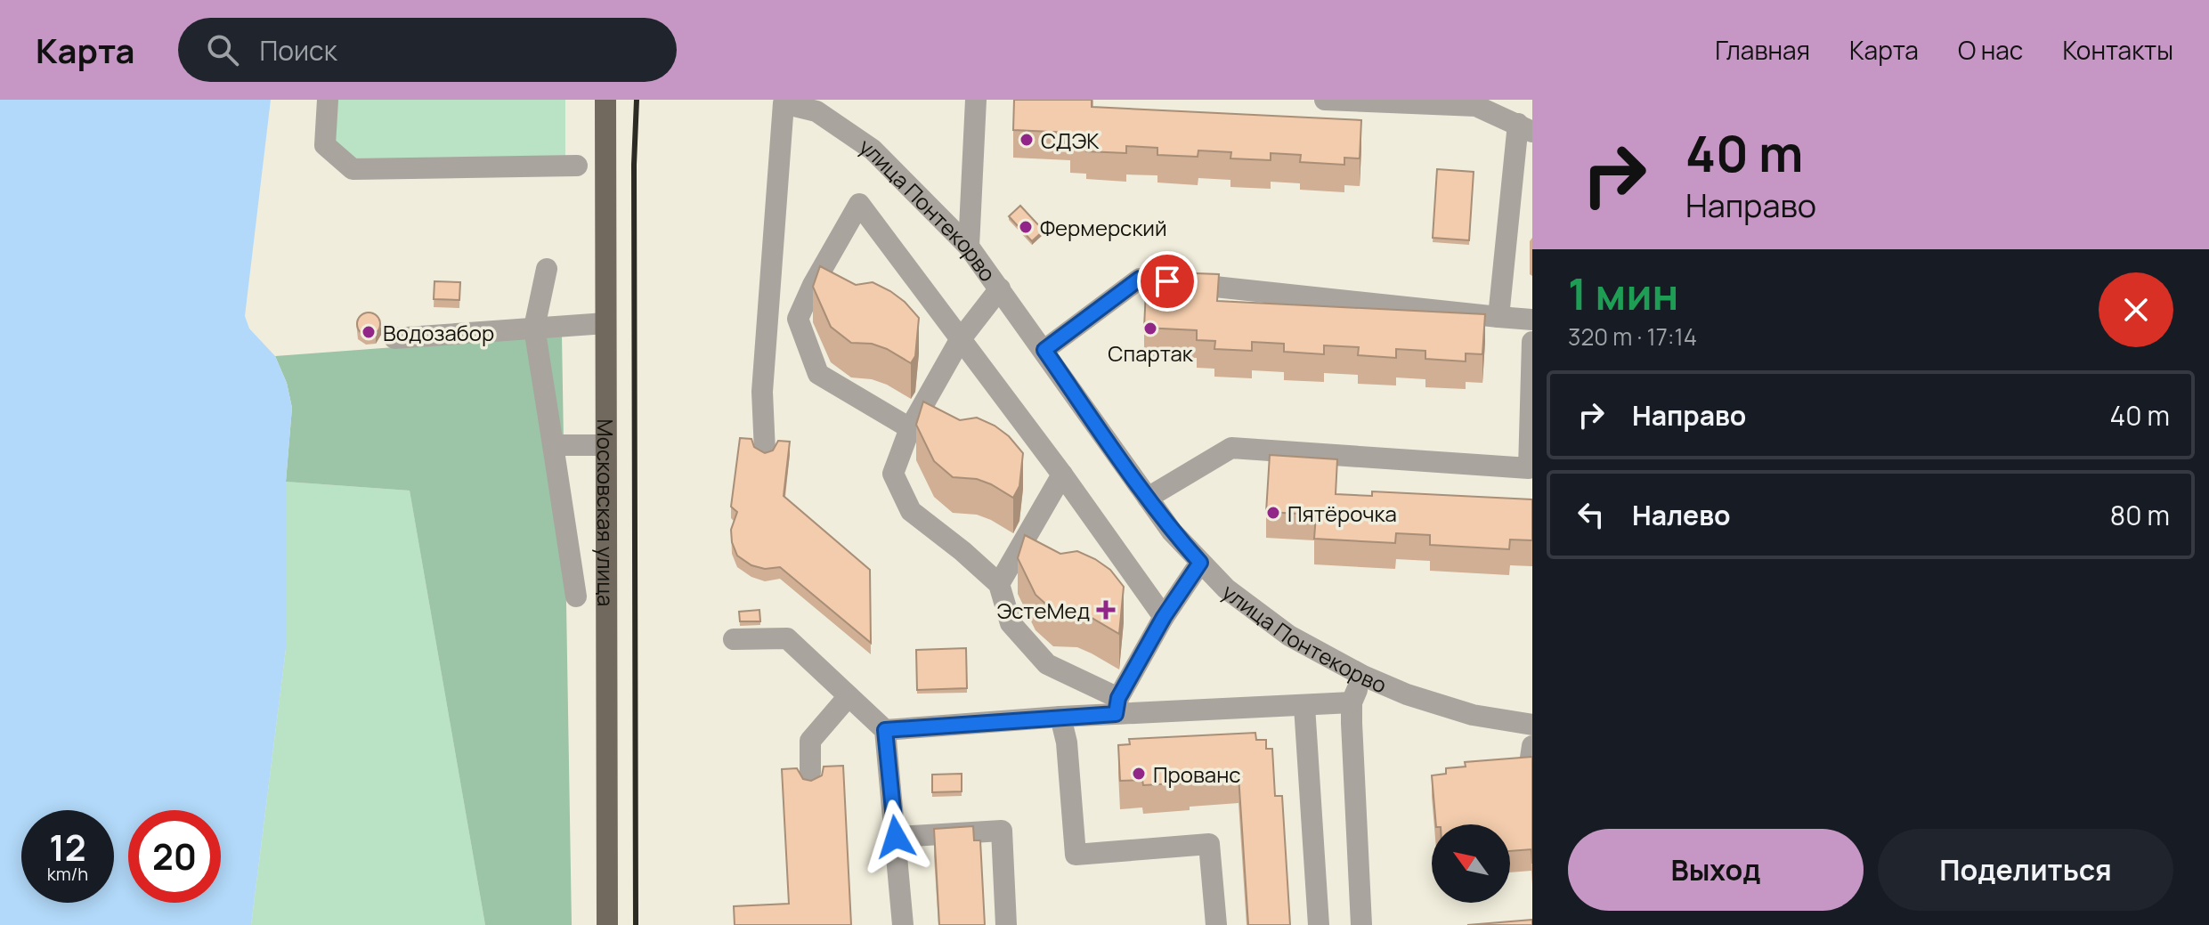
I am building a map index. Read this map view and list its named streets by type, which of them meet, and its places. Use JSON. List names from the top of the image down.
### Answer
{
  "streets": {
    "main road": ["Московская улица"],
    "street": ["улица Понтекорво"]
  },
  "places": {
    "other": [
      "СДЭК",
      "Фермерский",
      "Спартак",
      "Водозабор",
      "Пятёрочка",
      "Прованс"
    ],
    "health": ["ЭстеМед"]
  },
  "north": "top left",
  "page": {
    "header": "Карта",
    "search": "Поиск",
    "nav": [
      "Главная",
      "Карта",
      "О нас",
      "Контакты"
    ],
    "turn": ["40 m", "Направо"],
    "heading": ["1 мин", "320 m · 17:14"],
    "list": [
      {
        "name": "Направо",
        "value": "40 m"
      },
      {
        "name": "Налево",
        "value": "80 m"
      }
    ],
    "speed": "12 km/h",
    "limit": "20",
    "buttons": ["Выход", "Поделиться"]
  }
}
